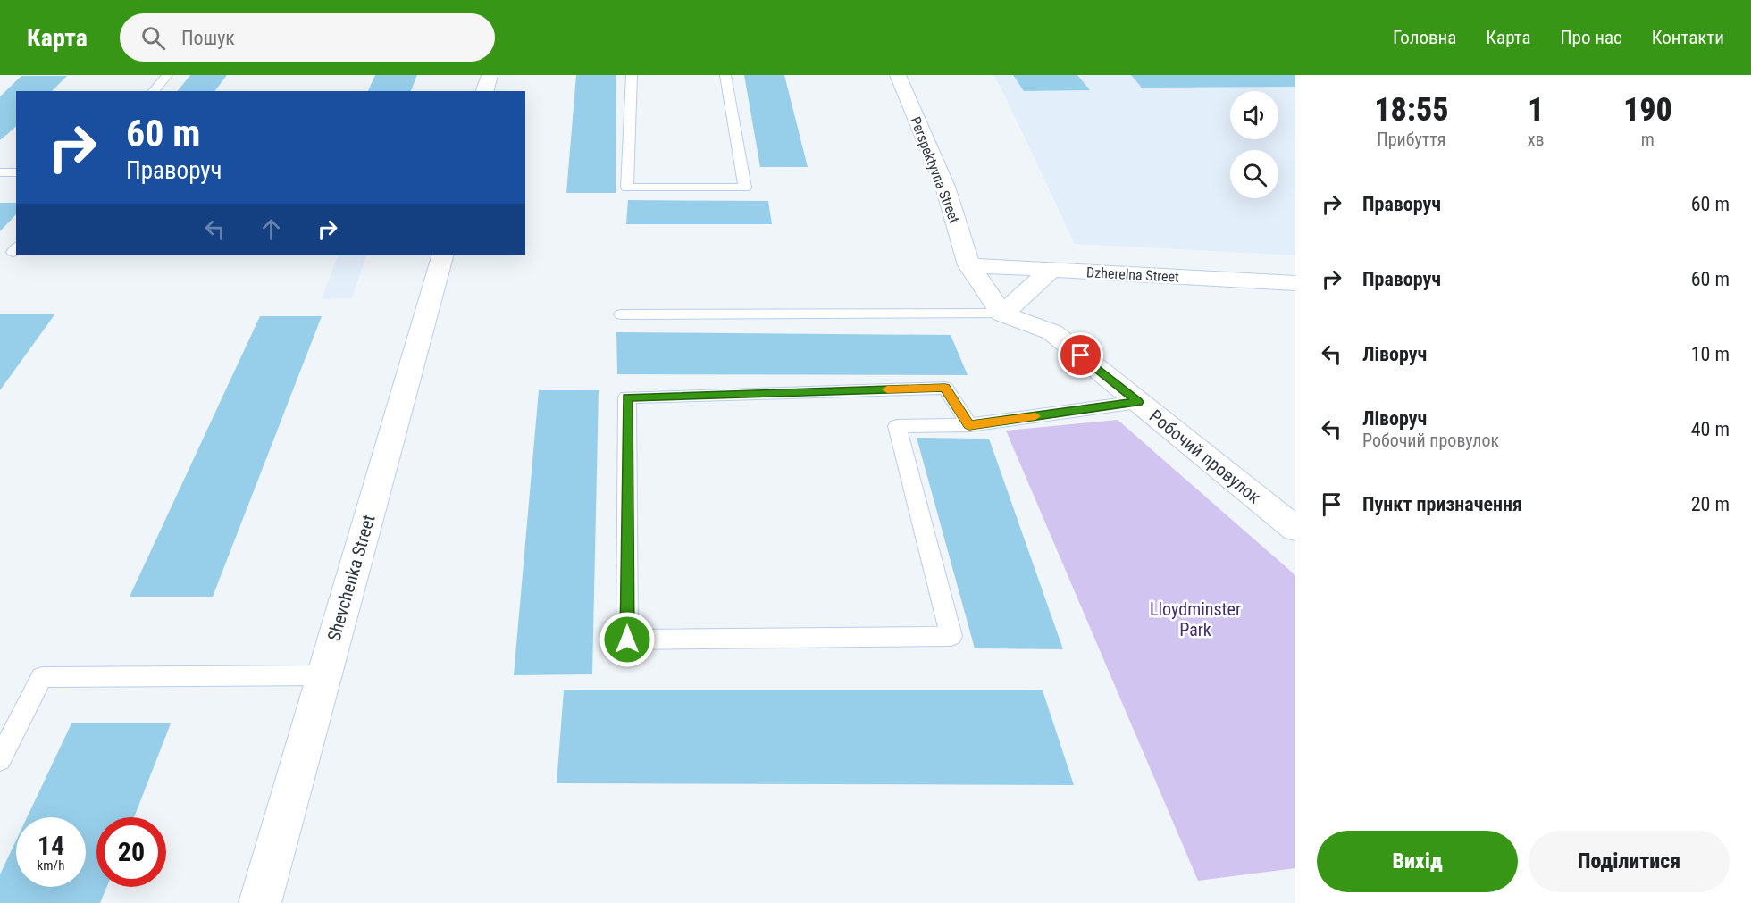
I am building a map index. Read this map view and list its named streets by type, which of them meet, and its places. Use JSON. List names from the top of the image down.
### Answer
{
  "streets": {
    "street": [
      "Perspektyvna Street",
      "Dzherelna Street",
      "Робочий провулок",
      "Shevchenka Street"
    ]
  },
  "crossings": [
    ["Perspektyvna Street", "Dzherelna Street"]
  ],
  "parks": ["Lloydminster Park"],
  "page": {
    "header": "Карта",
    "search": "Пошук",
    "nav": [
      "Головна",
      "Карта",
      "Про нас",
      "Контакти"
    ],
    "eta": [
      "18:55",
      "Прибуття",
      "1",
      "хв",
      "190",
      "m"
    ],
    "turn": ["60 m", "Праворуч"],
    "list": [
      {
        "name": "Праворуч",
        "value": "60 m"
      },
      {
        "name": "Праворуч",
        "value": "60 m"
      },
      {
        "name": "Ліворуч",
        "value": "10 m"
      },
      {
        "name": "Ліворуч",
        "note": "Робочий провулок",
        "value": "40 m"
      },
      {
        "name": "Пункт призначення",
        "value": "20 m"
      }
    ],
    "speed": "14 km/h",
    "limit": "20",
    "buttons": ["Вихід", "Поділитися"]
  }
}
